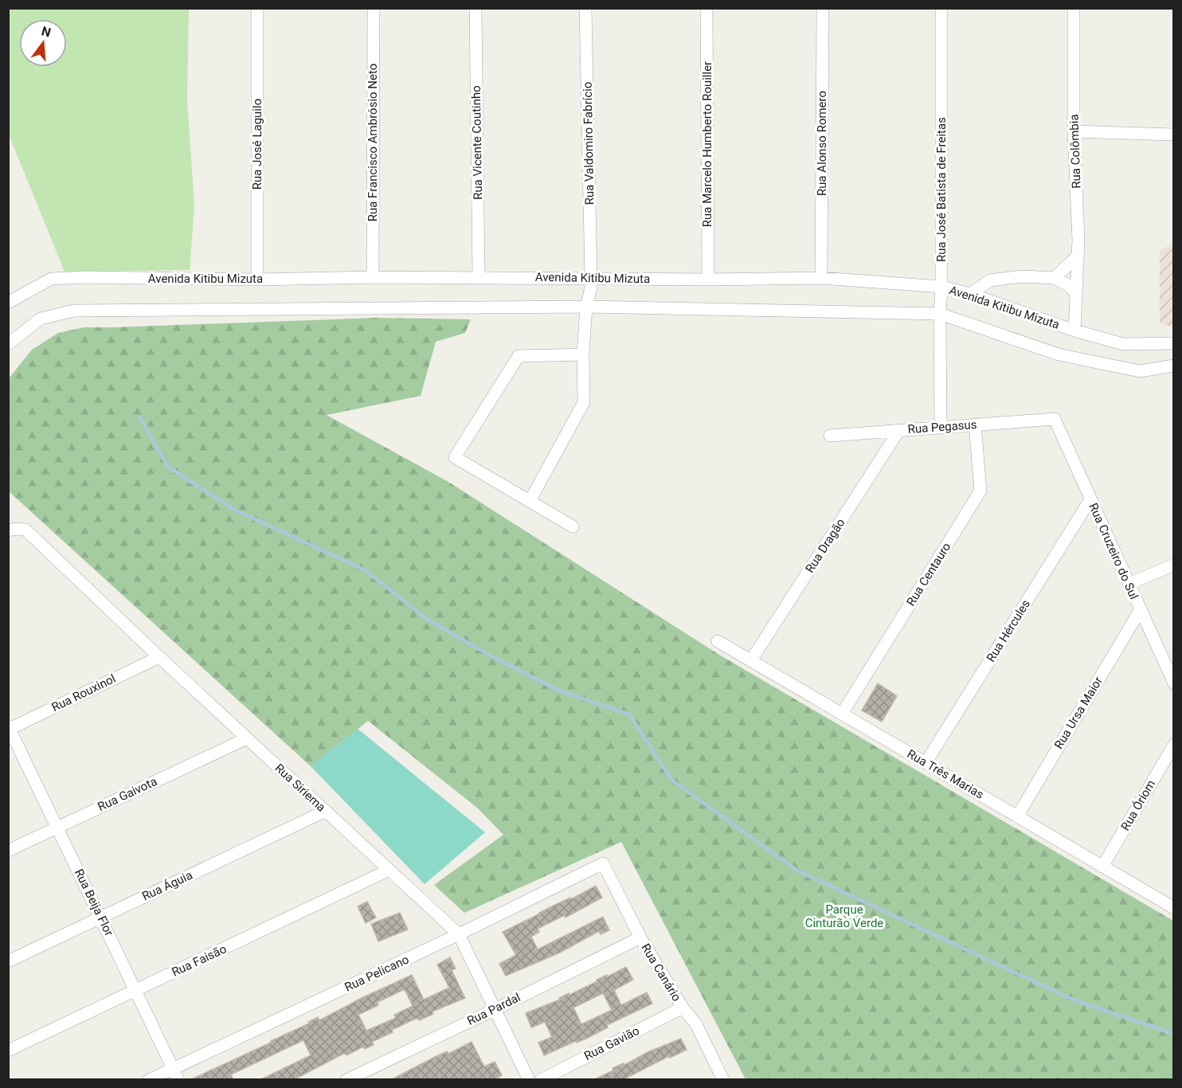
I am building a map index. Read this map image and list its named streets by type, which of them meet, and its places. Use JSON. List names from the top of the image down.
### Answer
{
  "streets": {
    "street": [
      "Rua Francisco Ambrósio Neto",
      "Rua Vicente Coutinho",
      "Rua Valdomiro Fabrício",
      "Rua Alonso Romero",
      "Rua José Laguilo",
      "Rua Marcelo Humberto Rouiller",
      "Rua Colômbia",
      "Rua José Batista de Freitas",
      "Avenida Kitibu Mizuta",
      "Rua Pegasus",
      "Rua Dragão",
      "Rua Cruzeiro do Sul",
      "Rua Centauro",
      "Rua Hércules",
      "Rua Rouxinol",
      "Rua Ursa Maior",
      "Rua Três Marias",
      "Rua Siriema",
      "Rua Gaivota",
      "Rua Óriom",
      "Rua Águia",
      "Rua Beija Flor",
      "Rua Faisão",
      "Rua Canário",
      "Rua Pelicano",
      "Rua Pardal",
      "Rua Gavião"
    ]
  },
  "crossings": [
    ["Rua Francisco Ambrósio Neto", "Avenida Kitibu Mizuta"],
    ["Rua Vicente Coutinho", "Avenida Kitibu Mizuta"],
    ["Rua Valdomiro Fabrício", "Avenida Kitibu Mizuta"],
    ["Rua Alonso Romero", "Avenida Kitibu Mizuta"],
    ["Rua José Laguilo", "Avenida Kitibu Mizuta"],
    ["Rua Marcelo Humberto Rouiller", "Avenida Kitibu Mizuta"],
    ["Rua Colômbia", "Avenida Kitibu Mizuta"],
    ["Rua José Batista de Freitas", "Avenida Kitibu Mizuta"],
    ["Rua José Batista de Freitas", "Rua Pegasus"],
    ["Rua Pegasus", "Rua Dragão"],
    ["Rua Pegasus", "Rua Cruzeiro do Sul"],
    ["Rua Pegasus", "Rua Centauro"],
    ["Rua Dragão", "Rua Três Marias"],
    ["Rua Cruzeiro do Sul", "Rua Hércules"],
    ["Rua Cruzeiro do Sul", "Rua Ursa Maior"],
    ["Rua Centauro", "Rua Três Marias"],
    ["Rua Hércules", "Rua Três Marias"],
    ["Rua Rouxinol", "Rua Siriema"],
    ["Rua Rouxinol", "Rua Beija Flor"],
    ["Rua Ursa Maior", "Rua Três Marias"],
    ["Rua Três Marias", "Rua Óriom"],
    ["Rua Siriema", "Rua Gaivota"],
    ["Rua Siriema", "Rua Águia"],
    ["Rua Siriema", "Rua Faisão"],
    ["Rua Siriema", "Rua Pelicano"],
    ["Rua Siriema", "Rua Pardal"],
    ["Rua Gaivota", "Rua Beija Flor"],
    ["Rua Águia", "Rua Beija Flor"],
    ["Rua Beija Flor", "Rua Faisão"],
    ["Rua Beija Flor", "Rua Pelicano"],
    ["Rua Canário", "Rua Pelicano"],
    ["Rua Canário", "Rua Pardal"],
    ["Rua Canário", "Rua Gavião"]
  ],
  "parks": ["Parque Cinturão Verde"],
  "north": "top"
}
